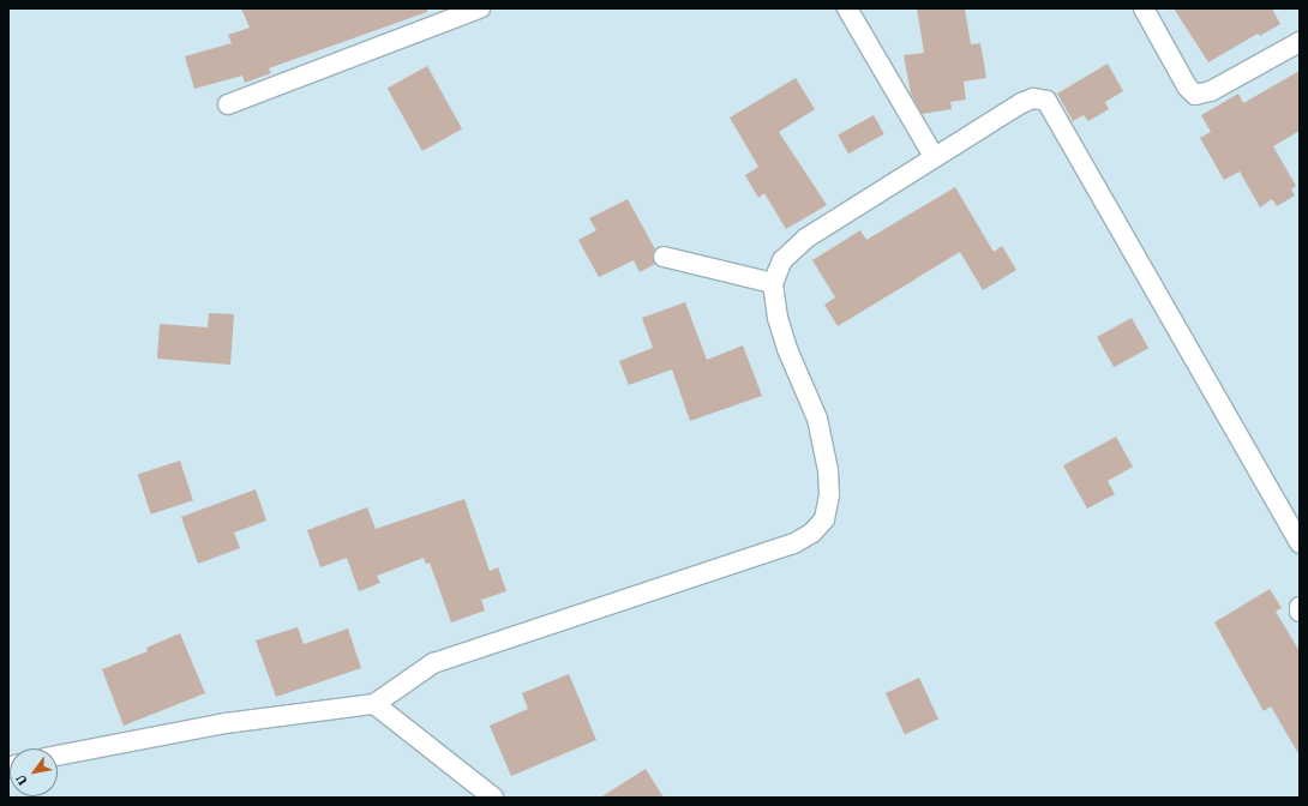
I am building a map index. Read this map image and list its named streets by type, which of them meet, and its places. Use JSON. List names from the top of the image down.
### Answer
{
  "north": "bottom left"
}
